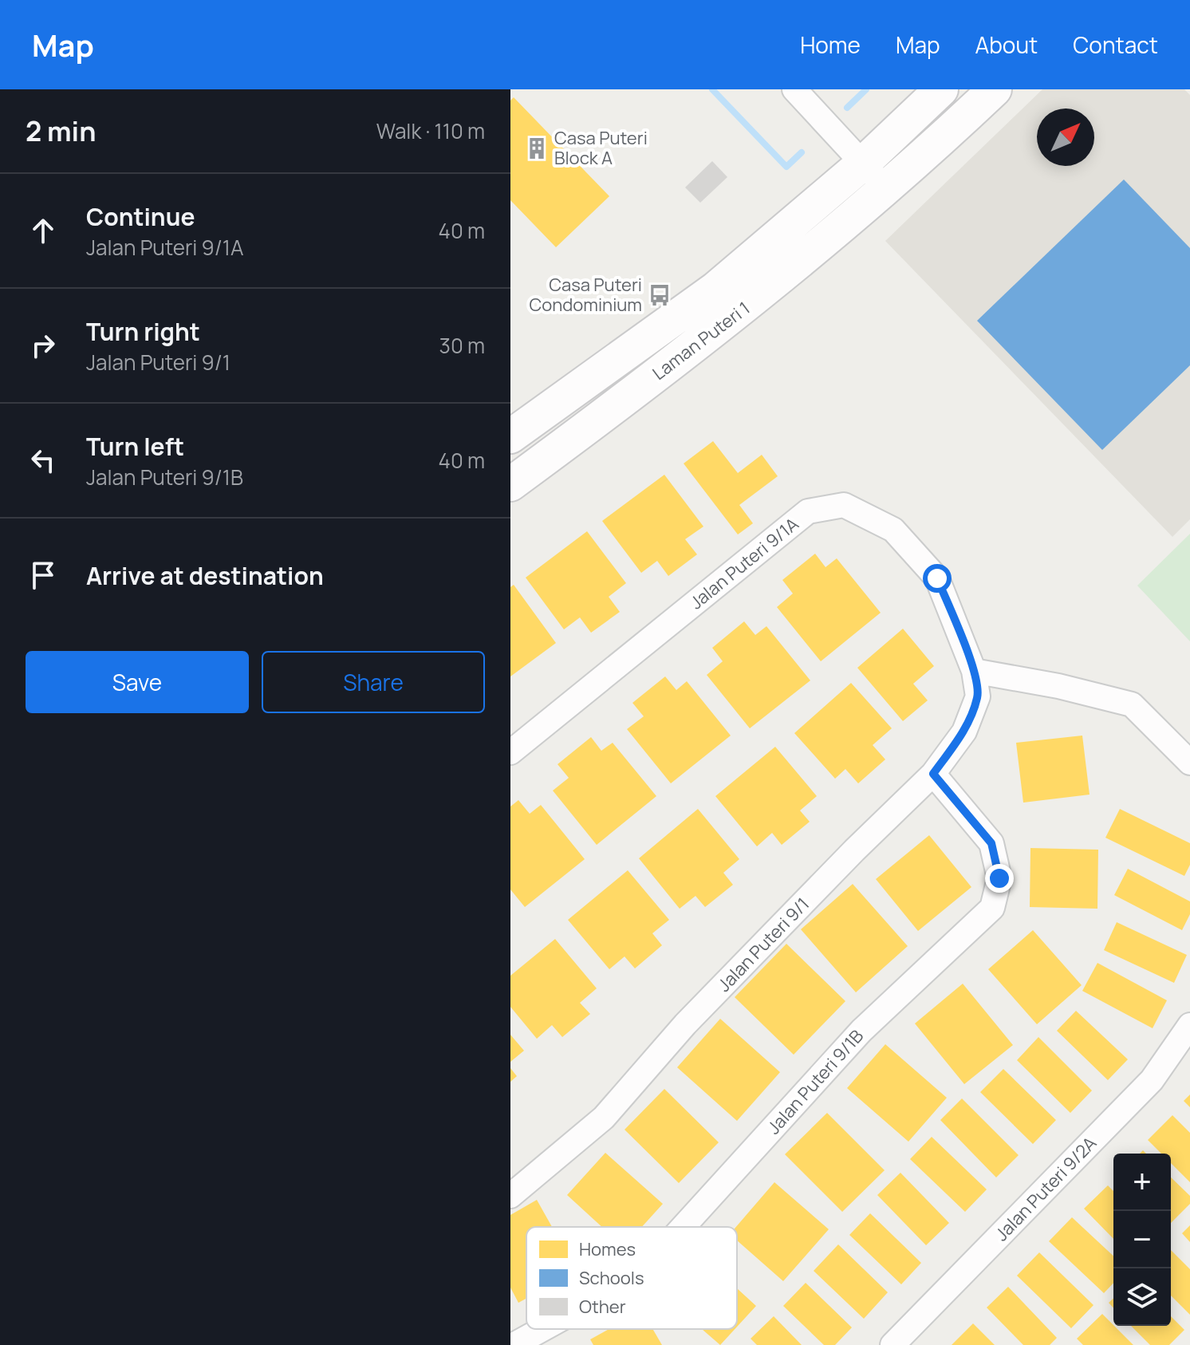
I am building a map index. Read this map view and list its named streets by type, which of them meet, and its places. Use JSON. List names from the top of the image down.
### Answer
{
  "streets": {
    "main road": ["Laman Puteri 1"],
    "street": [
      "Jalan Puteri 9/1A",
      "Jalan Puteri 9/1",
      "Jalan Puteri 9/1B",
      "Jalan Puteri 9/2A"
    ]
  },
  "crossings": [
    ["Jalan Puteri 9/1A", "Jalan Puteri 9/1"],
    ["Jalan Puteri 9/1", "Jalan Puteri 9/1B"]
  ],
  "places": {
    "building": ["Casa Puteri Block A"],
    "bus stop": ["Casa Puteri Condominium"]
  },
  "legend": ["Homes", "Schools", "Other"],
  "north": "top right",
  "page": {
    "header": "Map",
    "nav": [
      "Home",
      "Map",
      "About",
      "Contact"
    ],
    "heading": ["2 min", "Walk · 110 m"],
    "list": [
      ["Continue", "Jalan Puteri 9/1A", "40 m"],
      ["Turn right", "Jalan Puteri 9/1", "30 m"],
      ["Turn left", "Jalan Puteri 9/1B", "40 m"],
      "Arrive at destination"
    ],
    "buttons": ["Save", "Share"],
    "map_buttons": ["+", "−"]
  }
}
